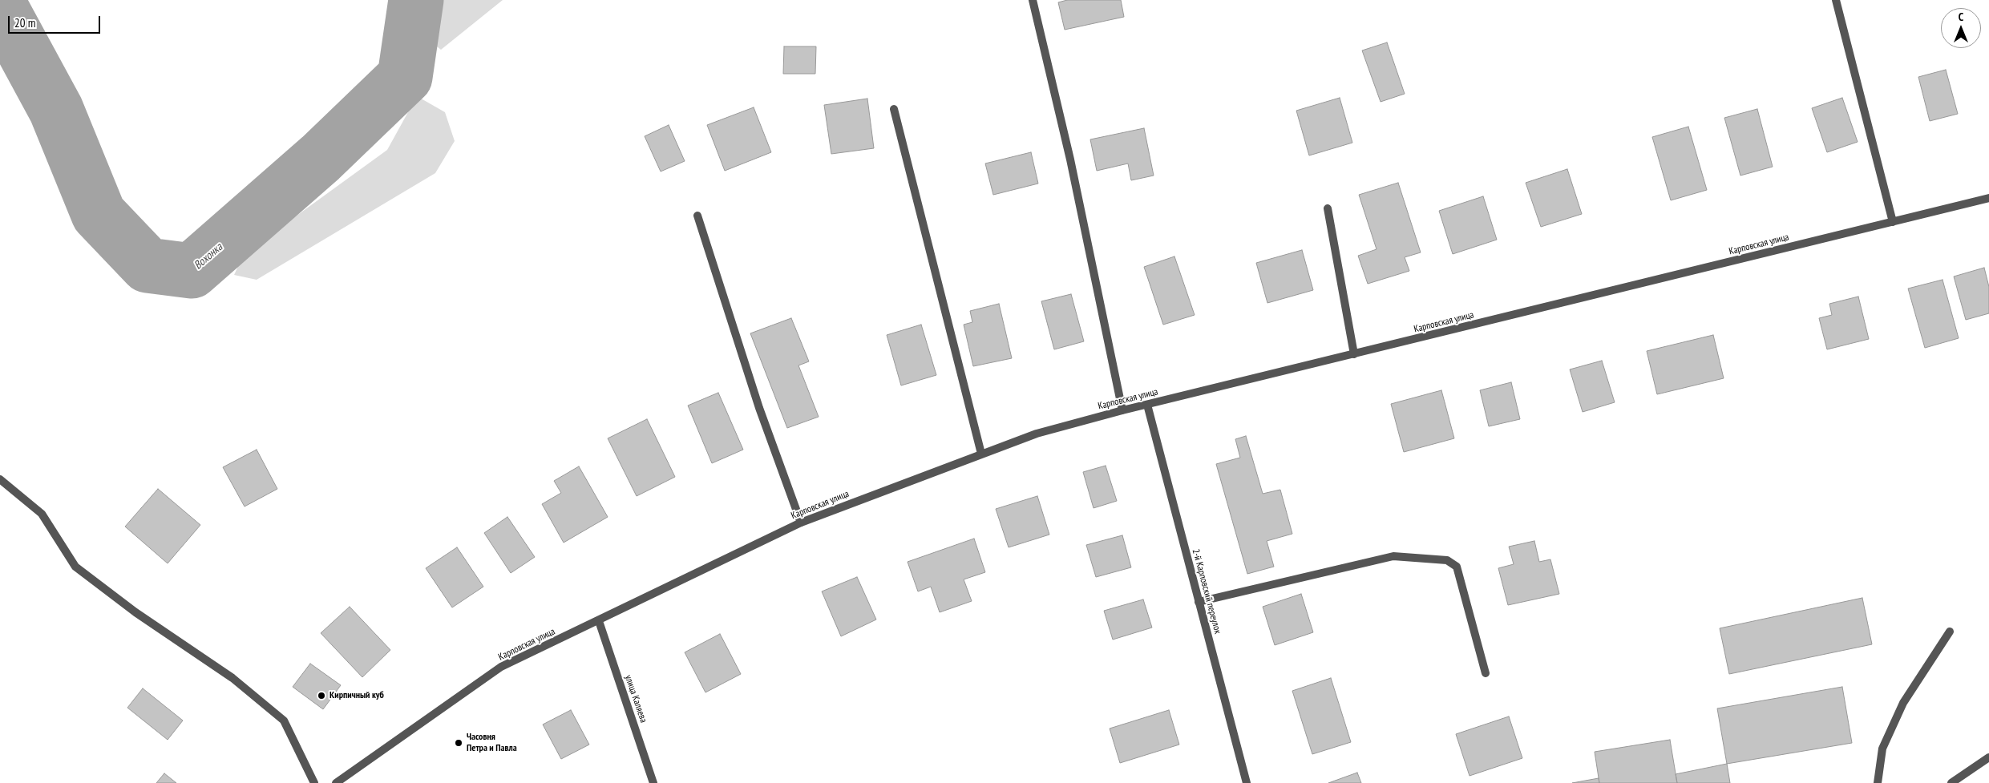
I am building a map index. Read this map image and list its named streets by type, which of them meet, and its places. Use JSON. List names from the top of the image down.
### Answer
{
  "streets": {
    "street": ["Карповская улица", "2-й Карповский переулок", "улица Каляева"]
  },
  "crossings": [
    ["Карповская улица", "2-й Карповский переулок"],
    ["Карповская улица", "улица Каляева"]
  ],
  "water": ["Вохонка"],
  "places": ["Кирпичный куб", "Часовня Петра и Павла"],
  "scale_bar": "20 m",
  "north": "top"
}
